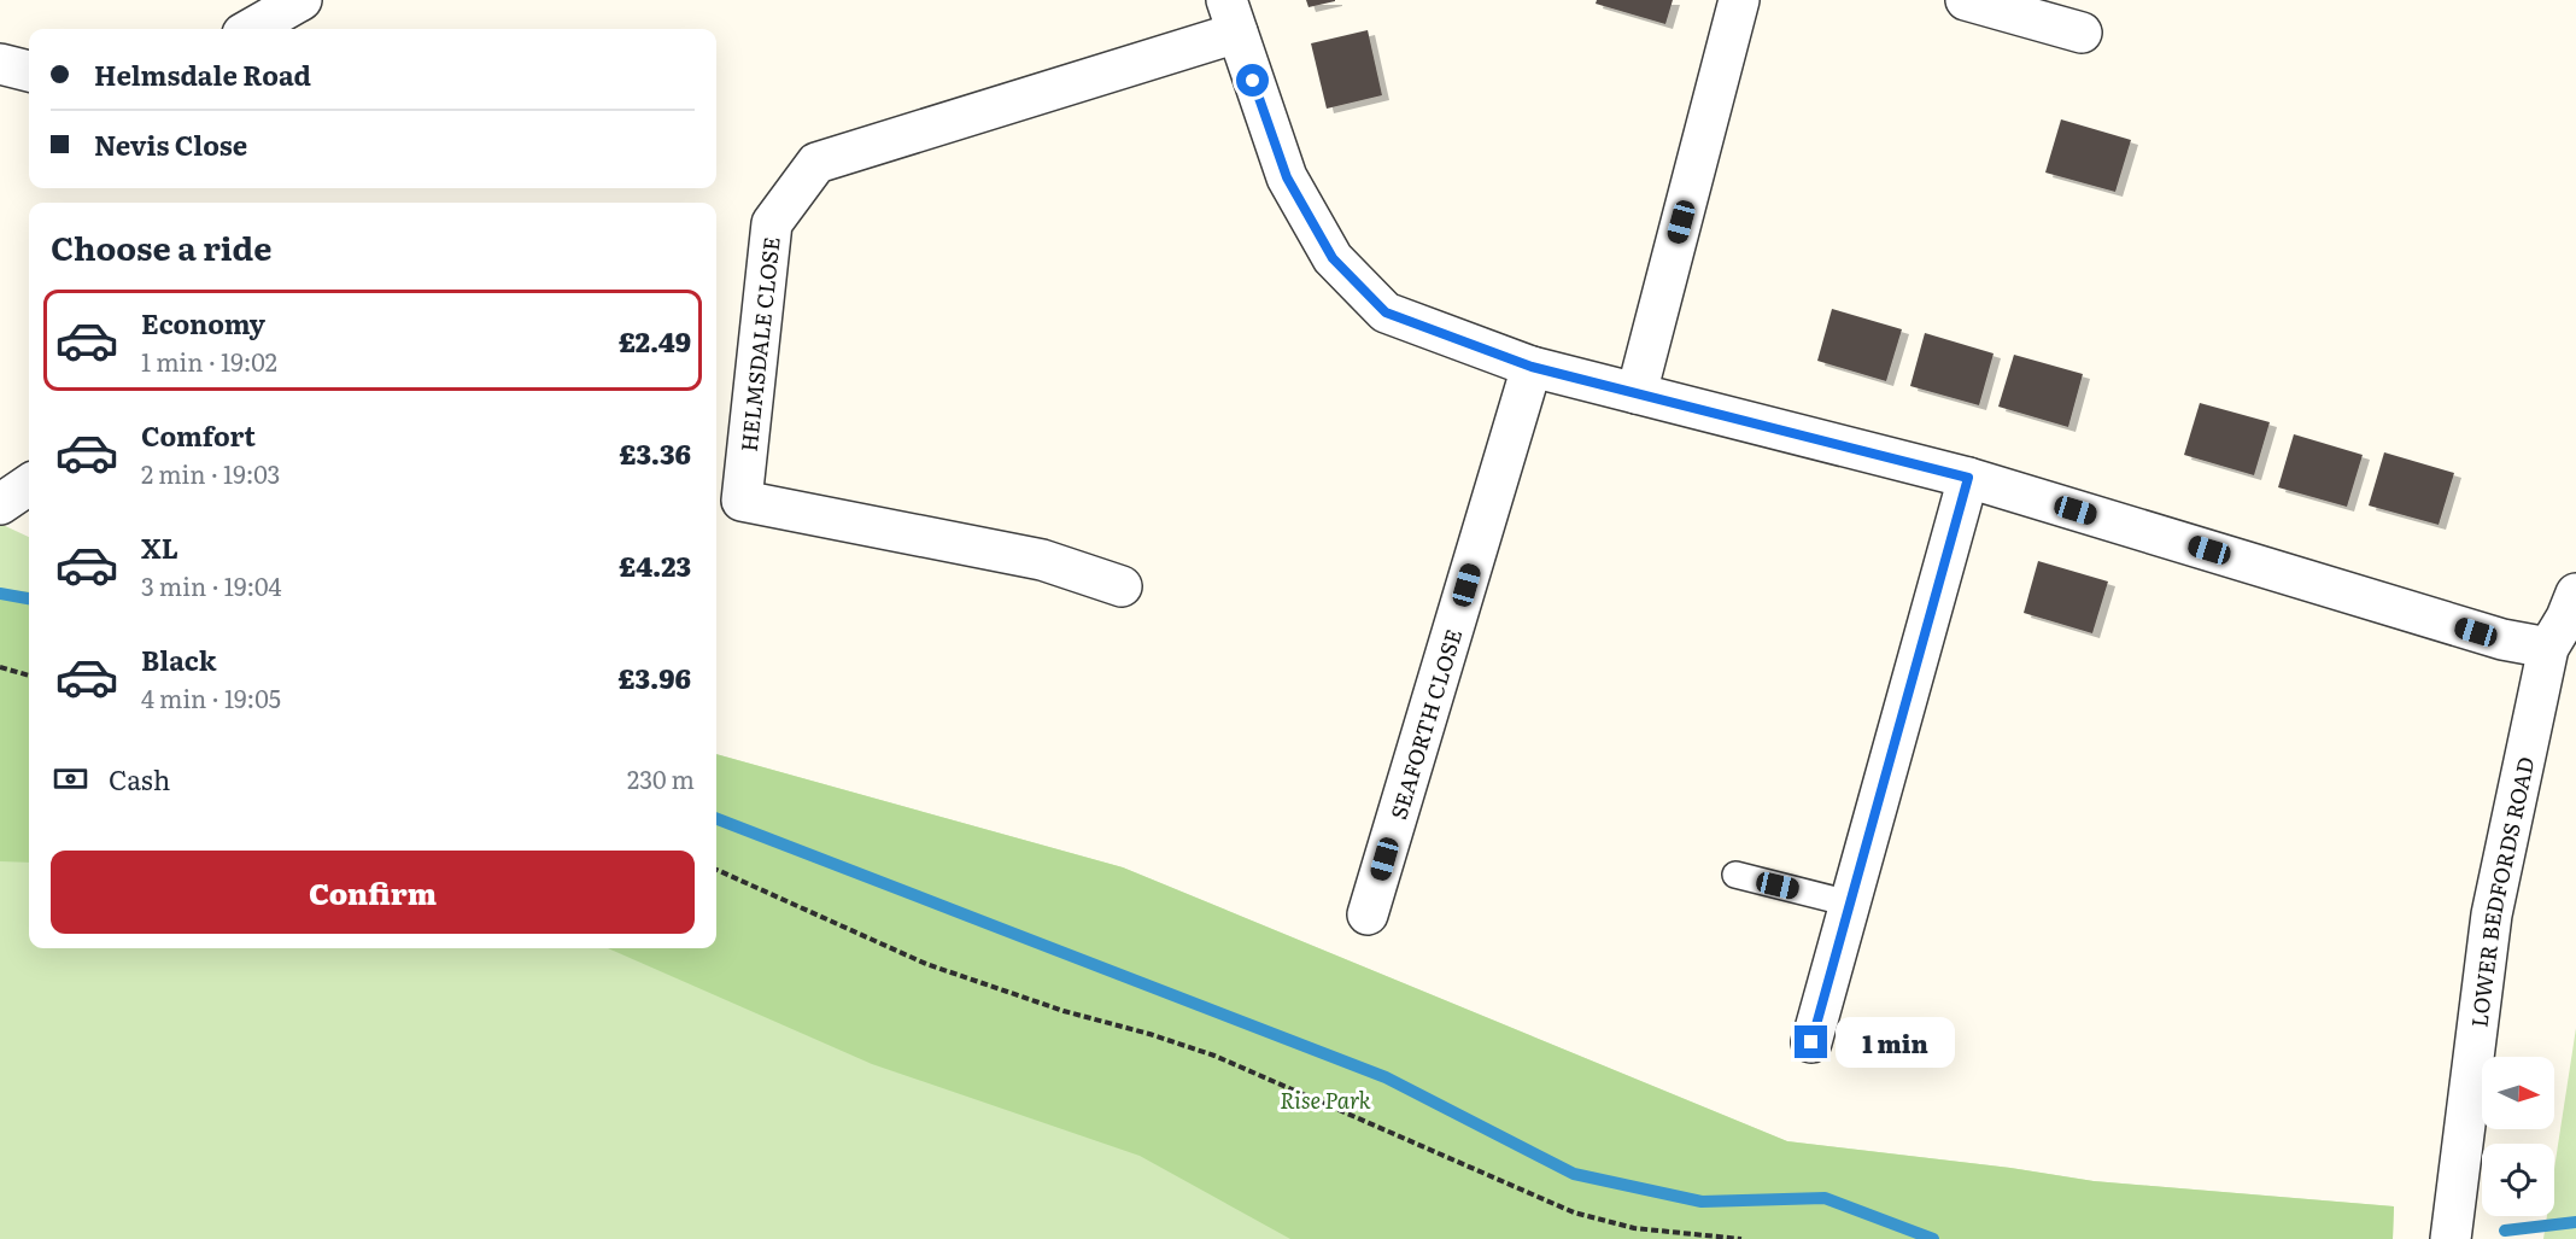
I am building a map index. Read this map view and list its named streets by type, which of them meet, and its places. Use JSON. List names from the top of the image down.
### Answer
{
  "streets": {
    "street": ["HELMSDALE CLOSE", "SEAFORTH CLOSE", "LOWER BEDFORDS ROAD"]
  },
  "parks": ["Rise Park"],
  "north": "right",
  "page": {
    "banner": ["Helmsdale Road", "Nevis Close"],
    "heading": "Choose a ride",
    "list": [
      {
        "name": "Economy",
        "note": "1 min · 19:02",
        "value": "£2.49"
      },
      {
        "name": "Comfort",
        "note": "2 min · 19:03",
        "value": "£3.36"
      },
      {
        "name": "XL",
        "note": "3 min · 19:04",
        "value": "£4.23"
      },
      {
        "name": "Black",
        "note": "4 min · 19:05",
        "value": "£3.96"
      }
    ],
    "pay": ["Cash", "230 m"],
    "buttons": "Confirm",
    "bubble": "1 min"
  }
}
